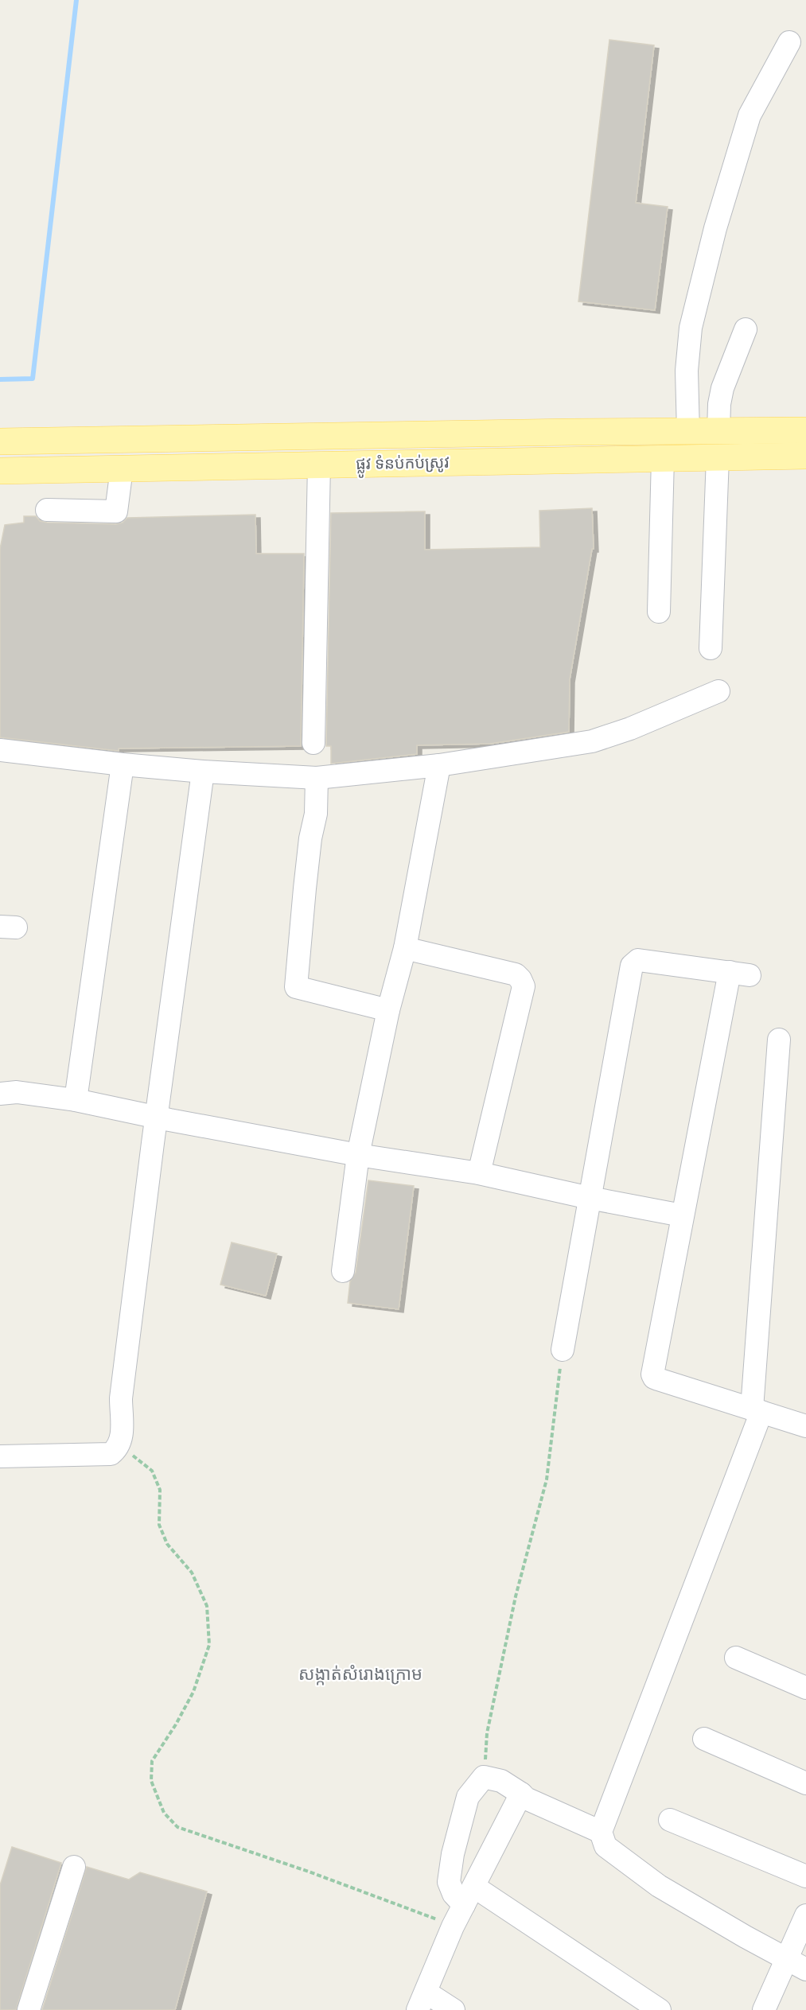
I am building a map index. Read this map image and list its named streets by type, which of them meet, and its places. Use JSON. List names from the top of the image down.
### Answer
{
  "streets": {
    "main road": ["ផ្លូវ ទំនប់កប់ស្រូវ"]
  },
  "districts": ["សង្កាត់សំរោងក្រោម"]
}
